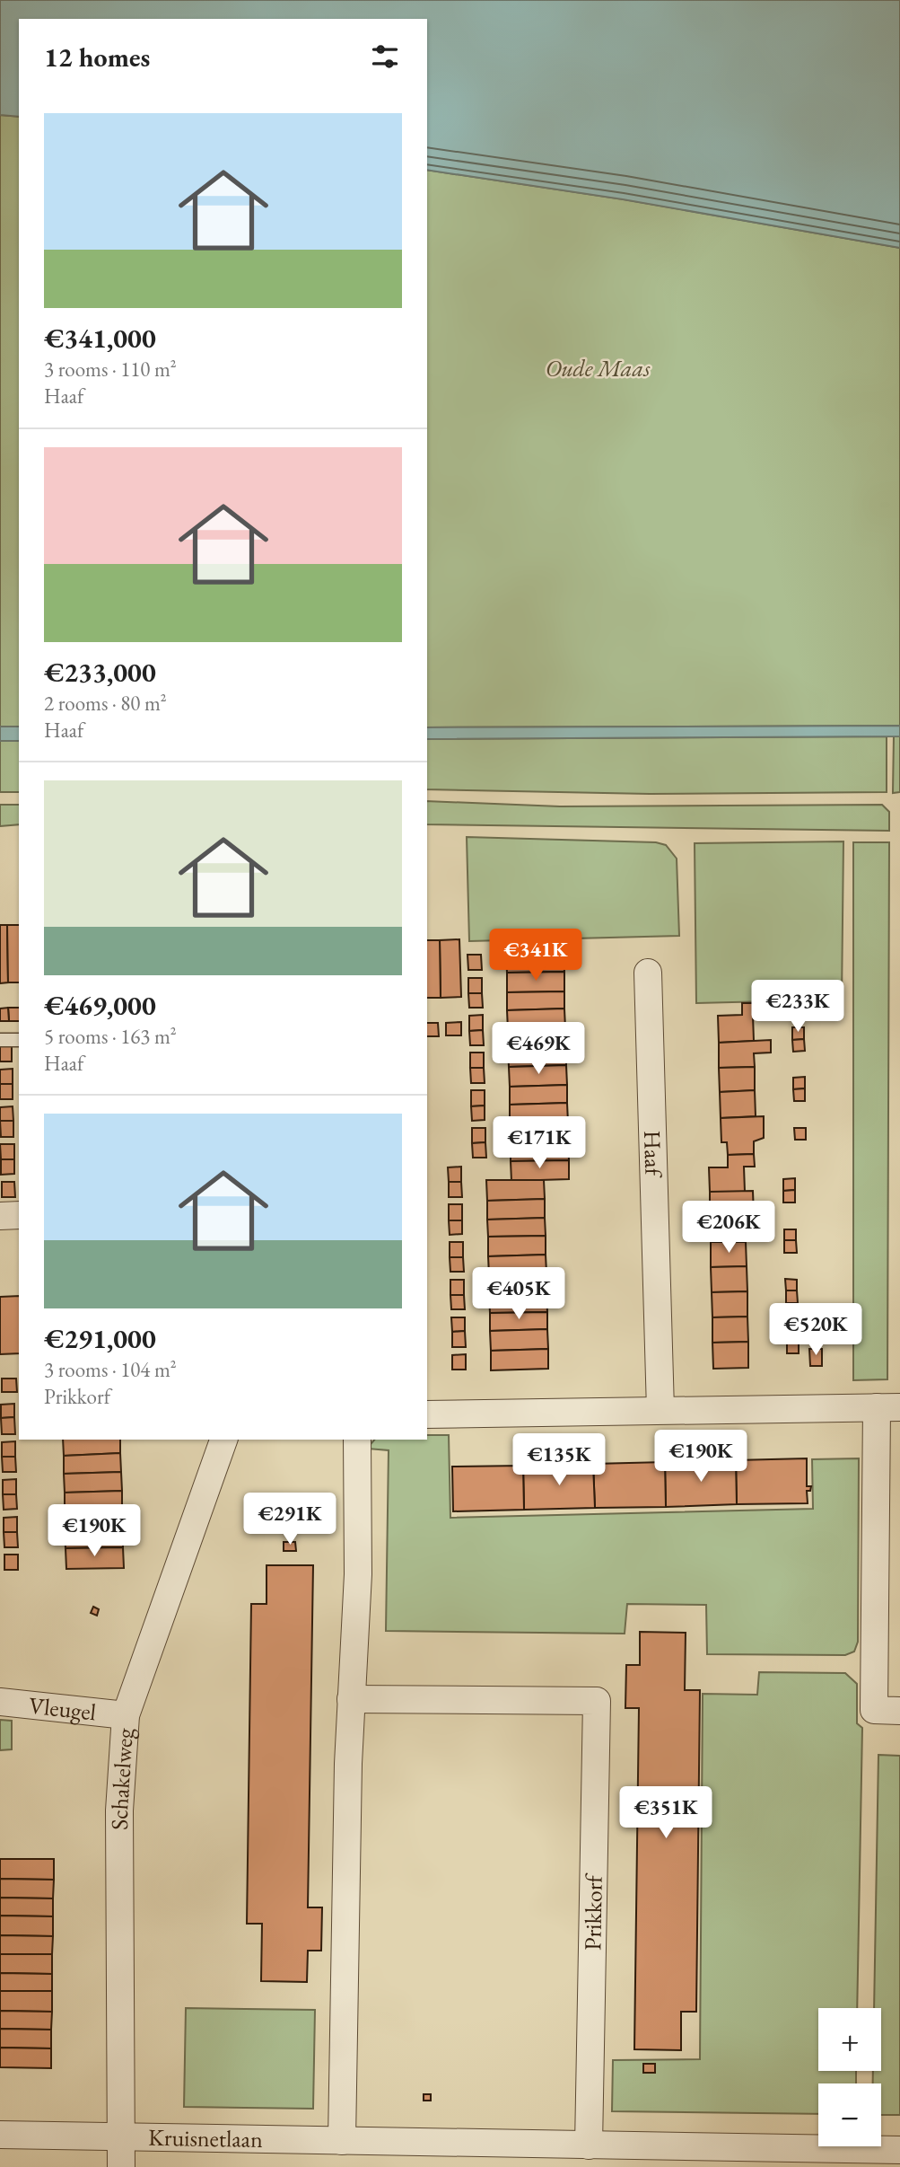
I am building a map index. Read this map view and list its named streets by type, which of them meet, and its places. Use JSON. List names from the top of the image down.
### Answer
{
  "streets": {
    "street": [
      "Haaf",
      "Vleugel",
      "Schakelweg",
      "Prikkorf",
      "Kruisnetlaan"
    ]
  },
  "crossings": [
    ["Vleugel", "Schakelweg"],
    ["Schakelweg", "Kruisnetlaan"],
    ["Prikkorf", "Kruisnetlaan"]
  ],
  "parks": ["Oude Maas"],
  "page": {
    "heading": "12 homes",
    "list": [
      {
        "name": "€341,000",
        "note": "3 rooms · 110 m² · Haaf"
      },
      {
        "name": "€233,000",
        "note": "2 rooms · 80 m² · Haaf"
      },
      {
        "name": "€469,000",
        "note": "5 rooms · 163 m² · Haaf"
      },
      {
        "name": "€291,000",
        "note": "3 rooms · 104 m² · Prikkorf"
      }
    ],
    "price": [
      "€341K",
      "€233K",
      "€469K",
      "€171K",
      "€206K",
      "€405K",
      "€520K",
      "€190K",
      "€135K",
      "€291K",
      "€190K",
      "€351K"
    ],
    "map_buttons": ["+", "−"]
  }
}
